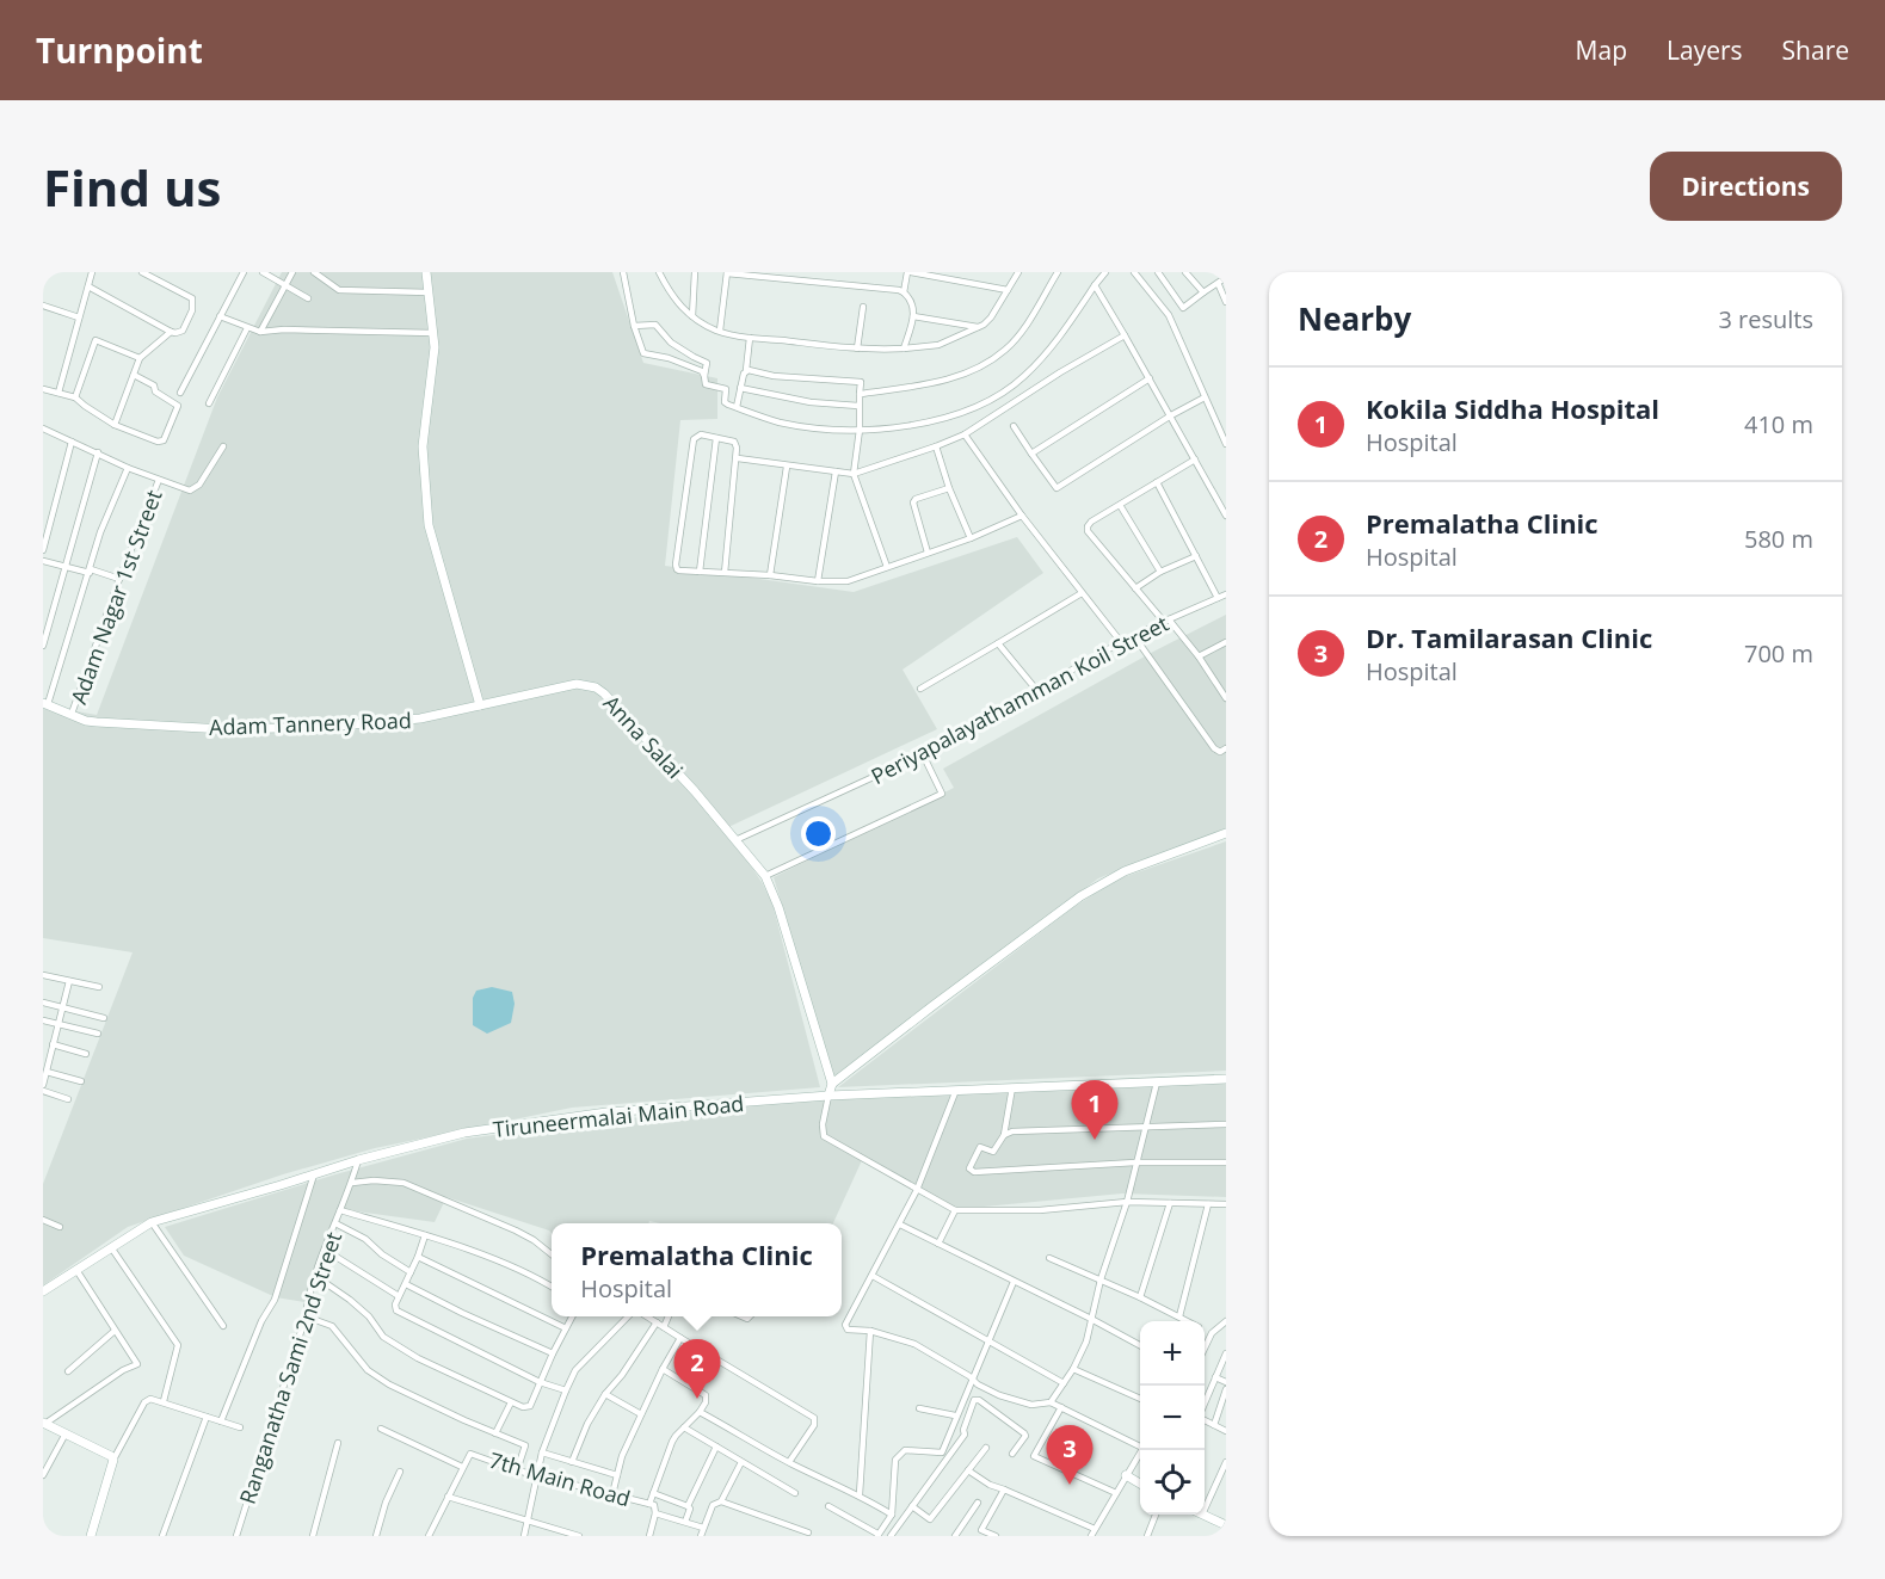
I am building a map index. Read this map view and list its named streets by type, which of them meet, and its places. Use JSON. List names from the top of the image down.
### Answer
{
  "streets": {
    "street": [
      "Adam Nagar 1st Street",
      "Periyapalayathamman Koil Street",
      "Adam Tannery Road",
      "Anna Salai",
      "Tiruneermalai Main Road",
      "Ranganatha Sami 2nd Street",
      "7th Main Road"
    ]
  },
  "crossings": [
    ["Adam Nagar 1st Street", "Adam Tannery Road"],
    ["Periyapalayathamman Koil Street", "Anna Salai"],
    ["Adam Tannery Road", "Anna Salai"],
    ["Tiruneermalai Main Road", "Ranganatha Sami 2nd Street"]
  ],
  "page": {
    "header": "Turnpoint",
    "nav": ["Map", "Layers", "Share"],
    "buttons": "Directions",
    "title": "Find us",
    "heading": ["Nearby", "3 results"],
    "list": [
      {
        "mark": "1",
        "name": "Kokila Siddha Hospital",
        "note": "Hospital",
        "value": "410 m"
      },
      {
        "mark": "2",
        "name": "Premalatha Clinic",
        "note": "Hospital",
        "value": "580 m"
      },
      {
        "mark": "3",
        "name": "Dr. Tamilarasan Clinic",
        "note": "Hospital",
        "value": "700 m"
      }
    ],
    "pins": ["1", "2", "3"],
    "popup": ["Premalatha Clinic", "Hospital"],
    "map_buttons": ["+", "−"]
  }
}
